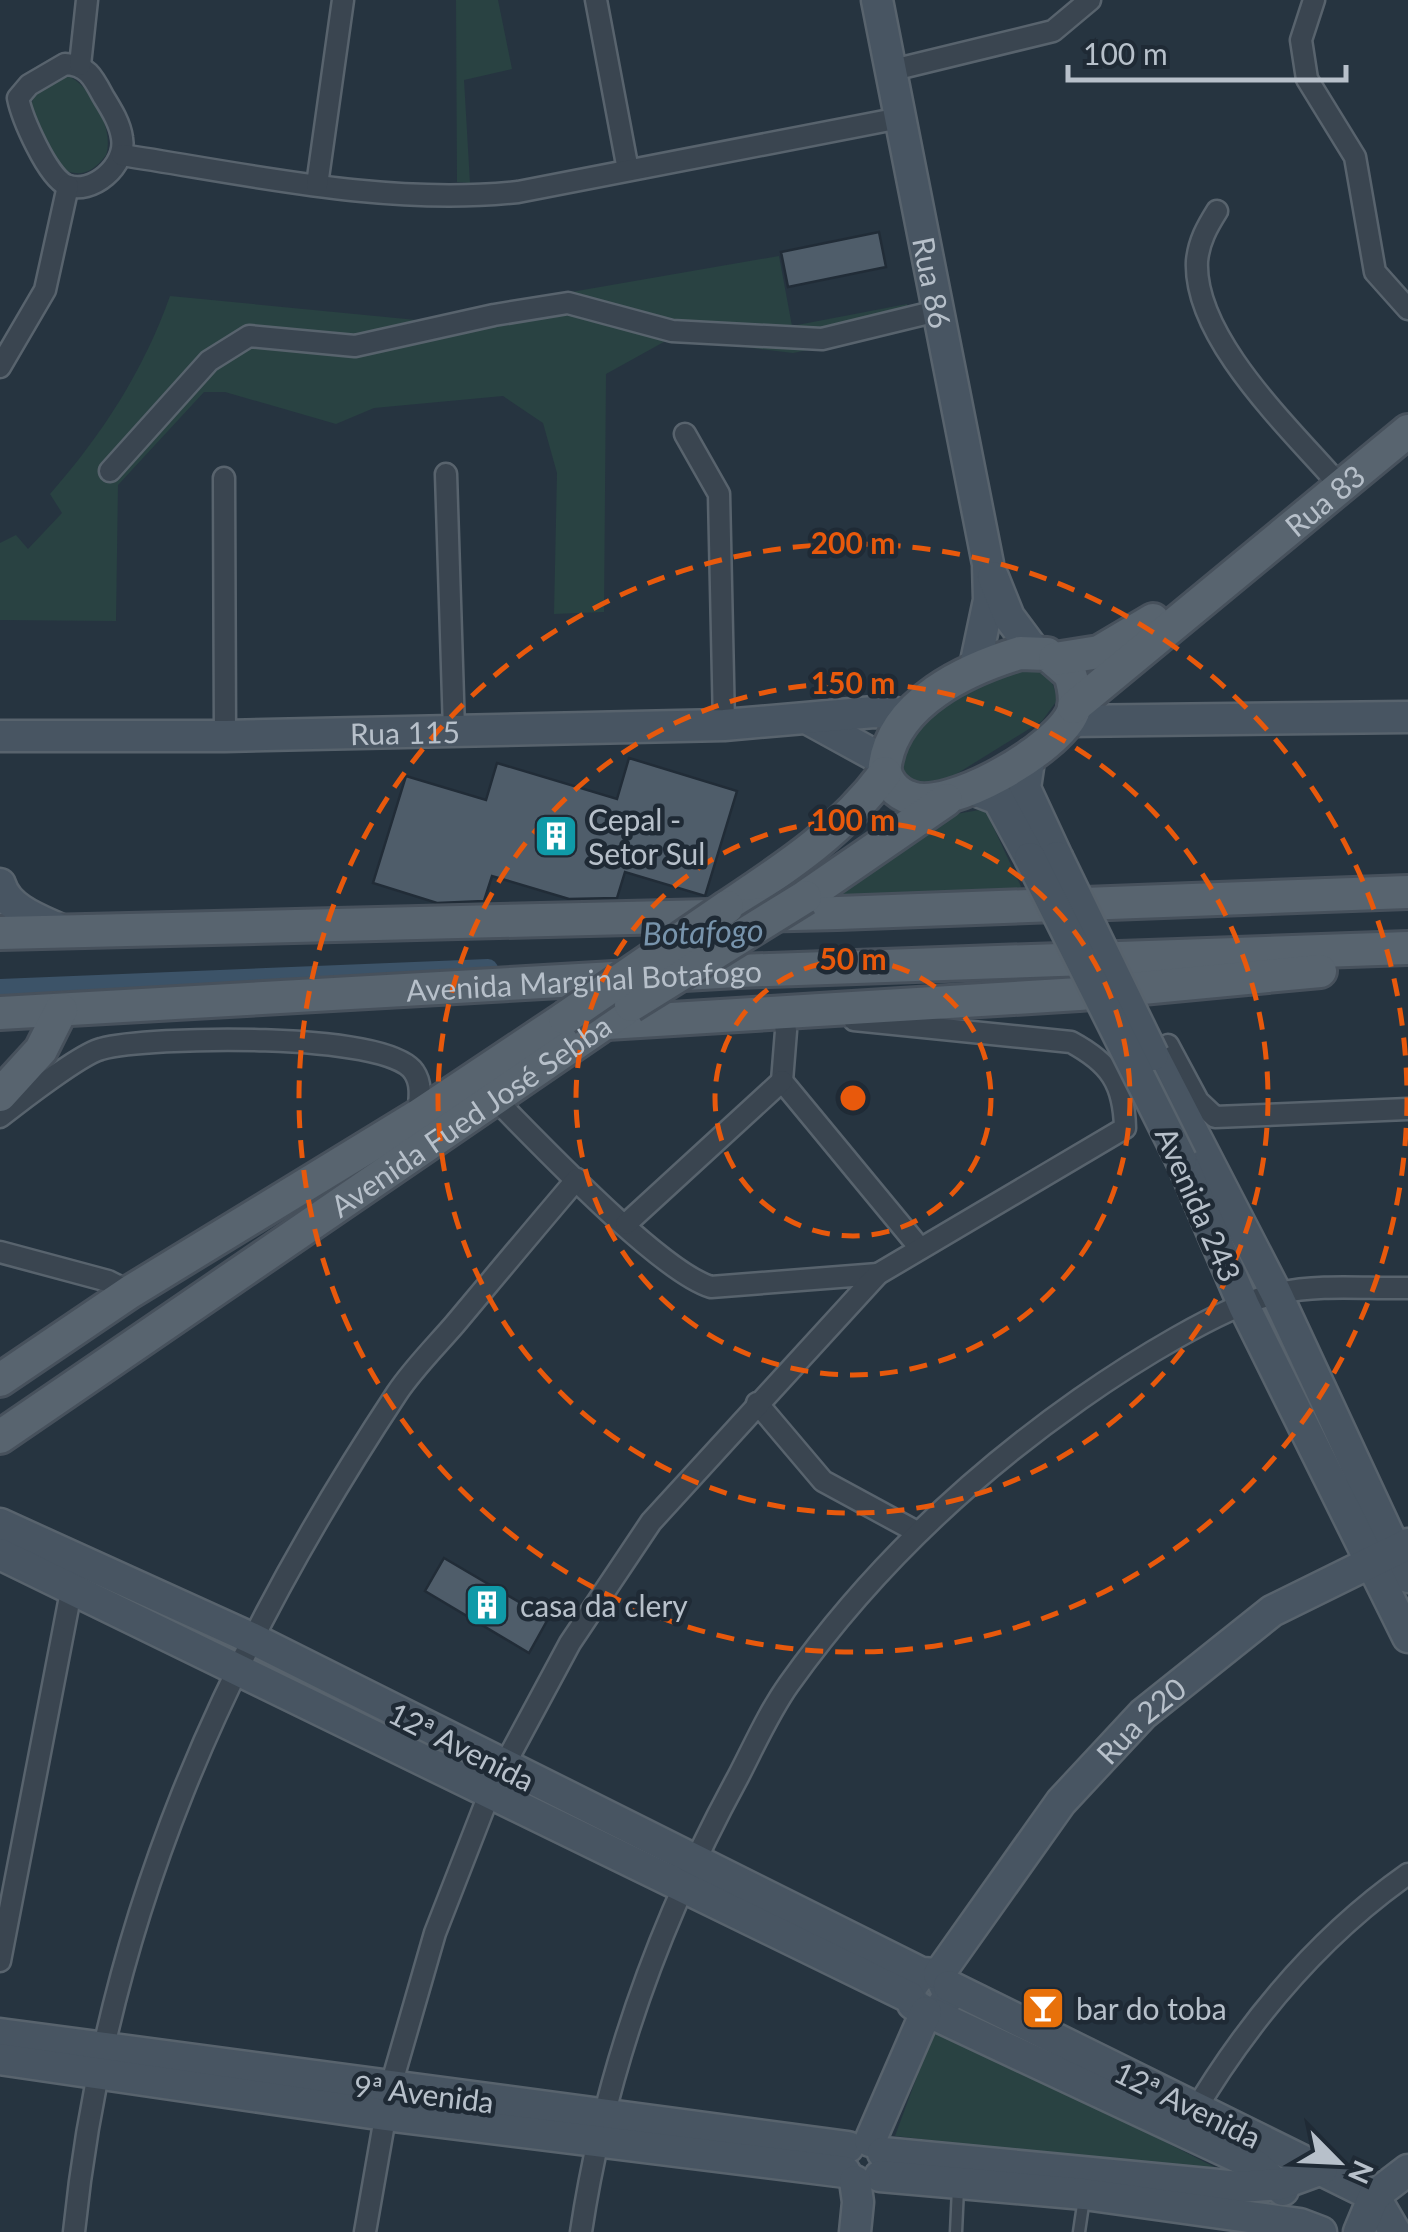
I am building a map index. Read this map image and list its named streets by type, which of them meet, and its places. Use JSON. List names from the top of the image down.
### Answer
{
  "streets": {
    "main road": ["Rua 83", "Avenida Marginal Botafogo", "Avenida Fued José Sebba"],
    "street": [
      "Rua 86",
      "Rua 115",
      "Avenida 243",
      "Rua 220",
      "12ª Avenida",
      "9ª Avenida"
    ]
  },
  "crossings": [
    ["Rua 86", "Rua 83"],
    ["Rua 83", "Rua 115"],
    ["Rua 83", "Avenida Fued José Sebba"],
    ["Rua 83", "Avenida 243"],
    ["Rua 115", "Avenida Fued José Sebba"],
    ["Avenida Fued José Sebba", "Avenida 243"],
    ["Avenida 243", "Rua 220"],
    ["Rua 220", "12ª Avenida"],
    ["Rua 220", "9ª Avenida"],
    ["12ª Avenida", "9ª Avenida"]
  ],
  "water": ["Botafogo"],
  "places": {
    "building": ["Cepal - Setor Sul", "casa da clery"],
    "bar": ["bar do toba"]
  },
  "scale_bar": "100 m",
  "north": "bottom right",
  "rings": [
    "200 m",
    "150 m",
    "100 m",
    "50 m"
  ]
}
